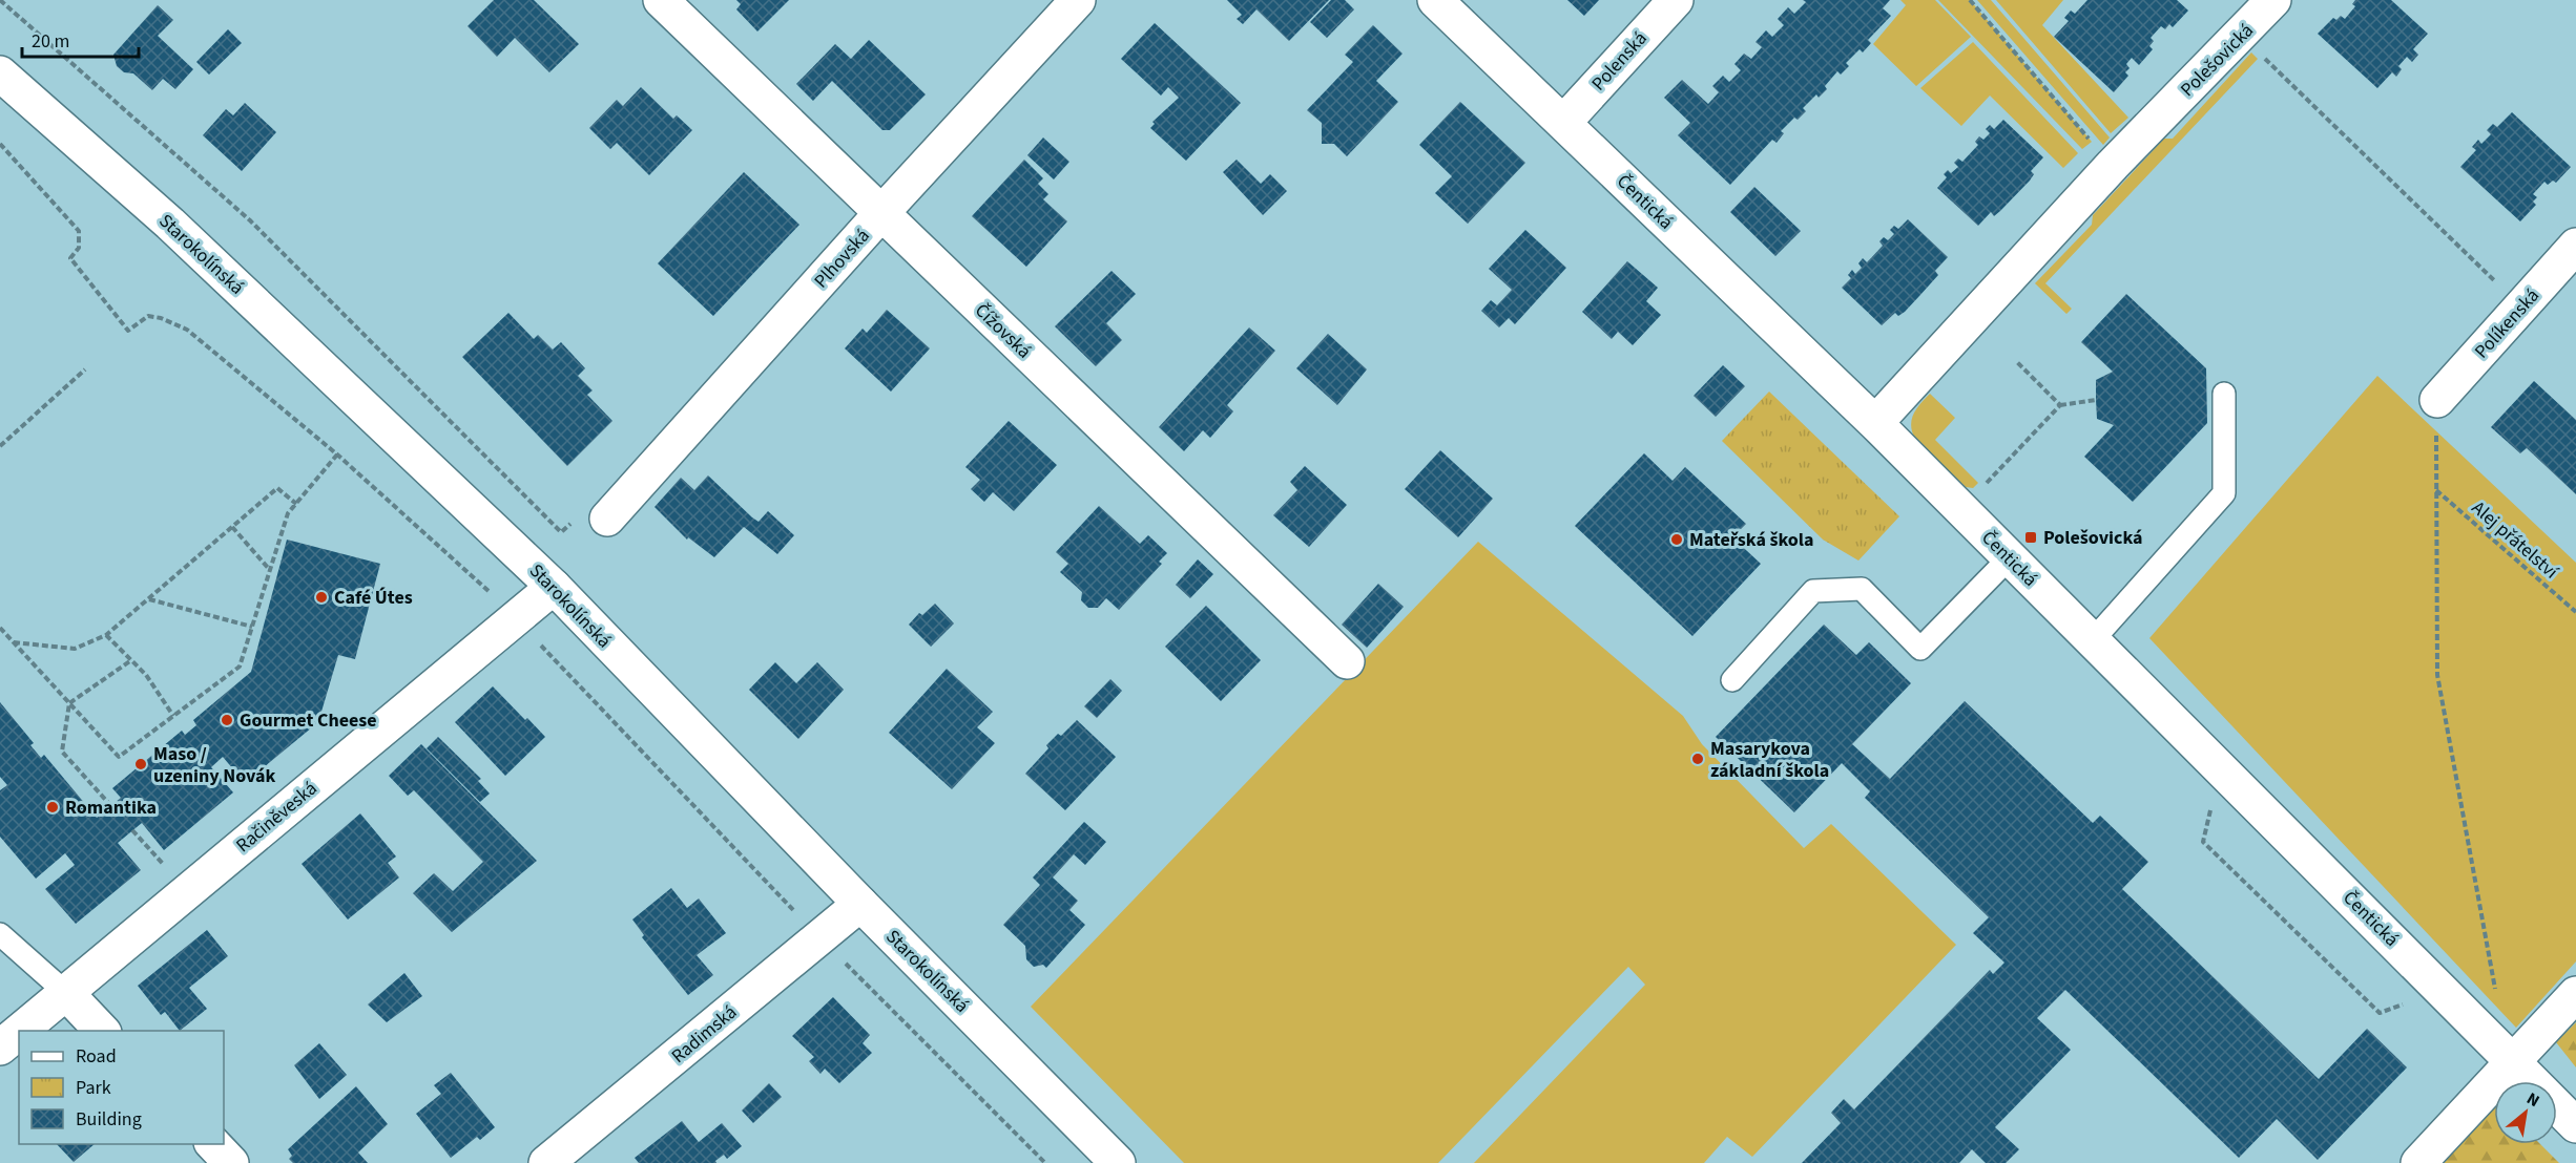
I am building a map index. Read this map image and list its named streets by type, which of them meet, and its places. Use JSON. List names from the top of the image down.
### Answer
{
  "streets": {
    "street": [
      "Polešovická",
      "Polenská",
      "Čentická",
      "Starokolínská",
      "Plhovská",
      "Políkenská",
      "Čížovská",
      "Račiněveská",
      "Radimská"
    ],
    "path": ["Alej přátelství"]
  },
  "crossings": [
    ["Polešovická", "Čentická"],
    ["Polenská", "Čentická"],
    ["Starokolínská", "Račiněveská"],
    ["Starokolínská", "Radimská"],
    ["Plhovská", "Čížovská"]
  ],
  "places": {
    "transit": ["Polešovická"],
    "other": [
      "Mateřská škola",
      "Café Útes",
      "Gourmet Cheese",
      "Masarykova základní škola",
      "Maso / uzeniny Novák",
      "Romantika"
    ]
  },
  "legend": ["Road", "Park", "Building"],
  "scale_bar": "20 m",
  "north": "top right"
}
